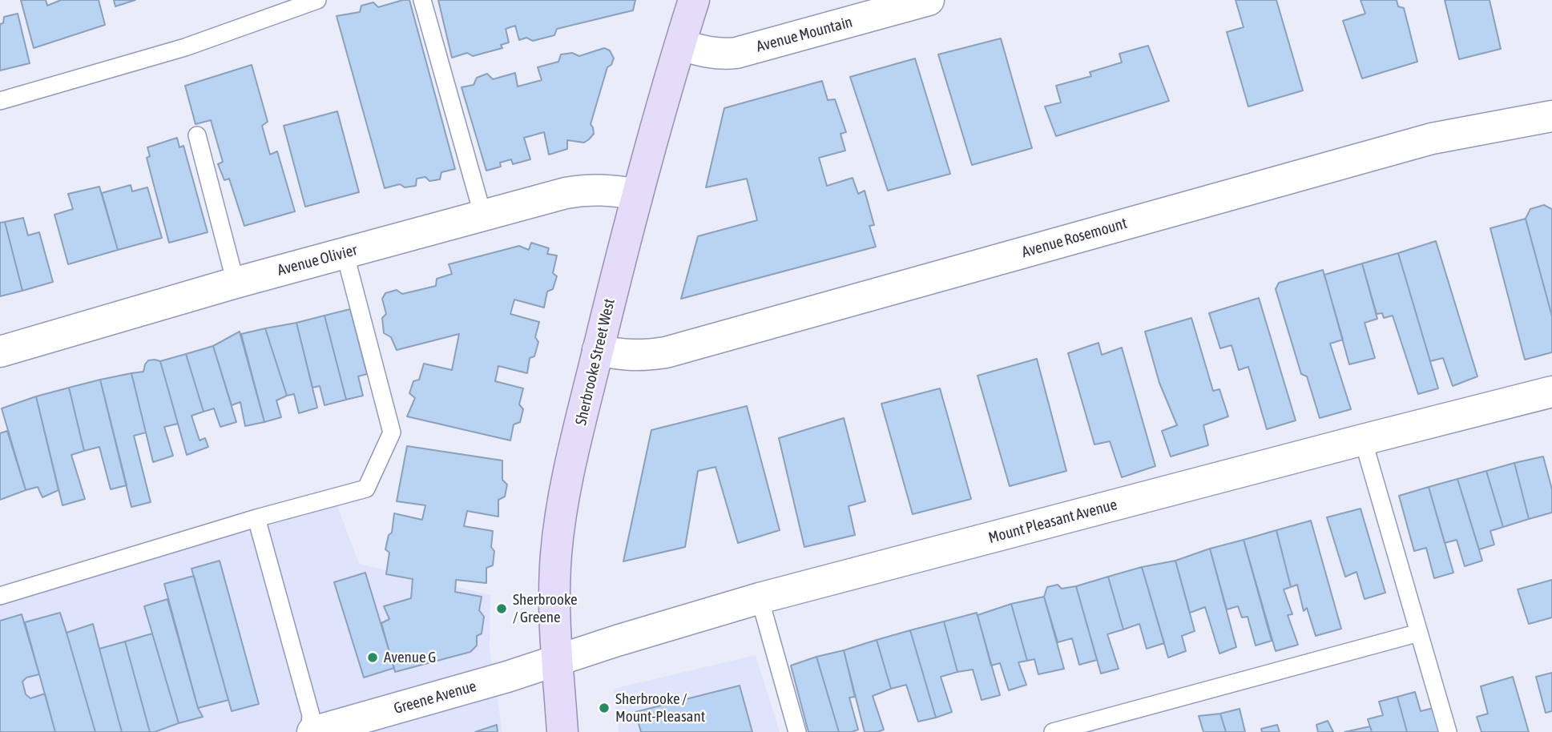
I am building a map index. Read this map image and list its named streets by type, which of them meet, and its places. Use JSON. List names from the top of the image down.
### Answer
{
  "streets": {
    "main road": ["Sherbrooke Street West"],
    "street": [
      "Avenue Mountain",
      "Avenue Rosemount",
      "Avenue Olivier",
      "Mount Pleasant Avenue",
      "Greene Avenue"
    ]
  },
  "crossings": [
    ["Avenue Mountain", "Sherbrooke Street West"],
    ["Avenue Rosemount", "Sherbrooke Street West"],
    ["Avenue Olivier", "Sherbrooke Street West"],
    ["Sherbrooke Street West", "Mount Pleasant Avenue"],
    ["Sherbrooke Street West", "Greene Avenue"],
    ["Mount Pleasant Avenue", "Greene Avenue"]
  ],
  "places": ["Sherbrooke / Greene", "Avenue G", "Sherbrooke / Mount-Pleasant"]
}
